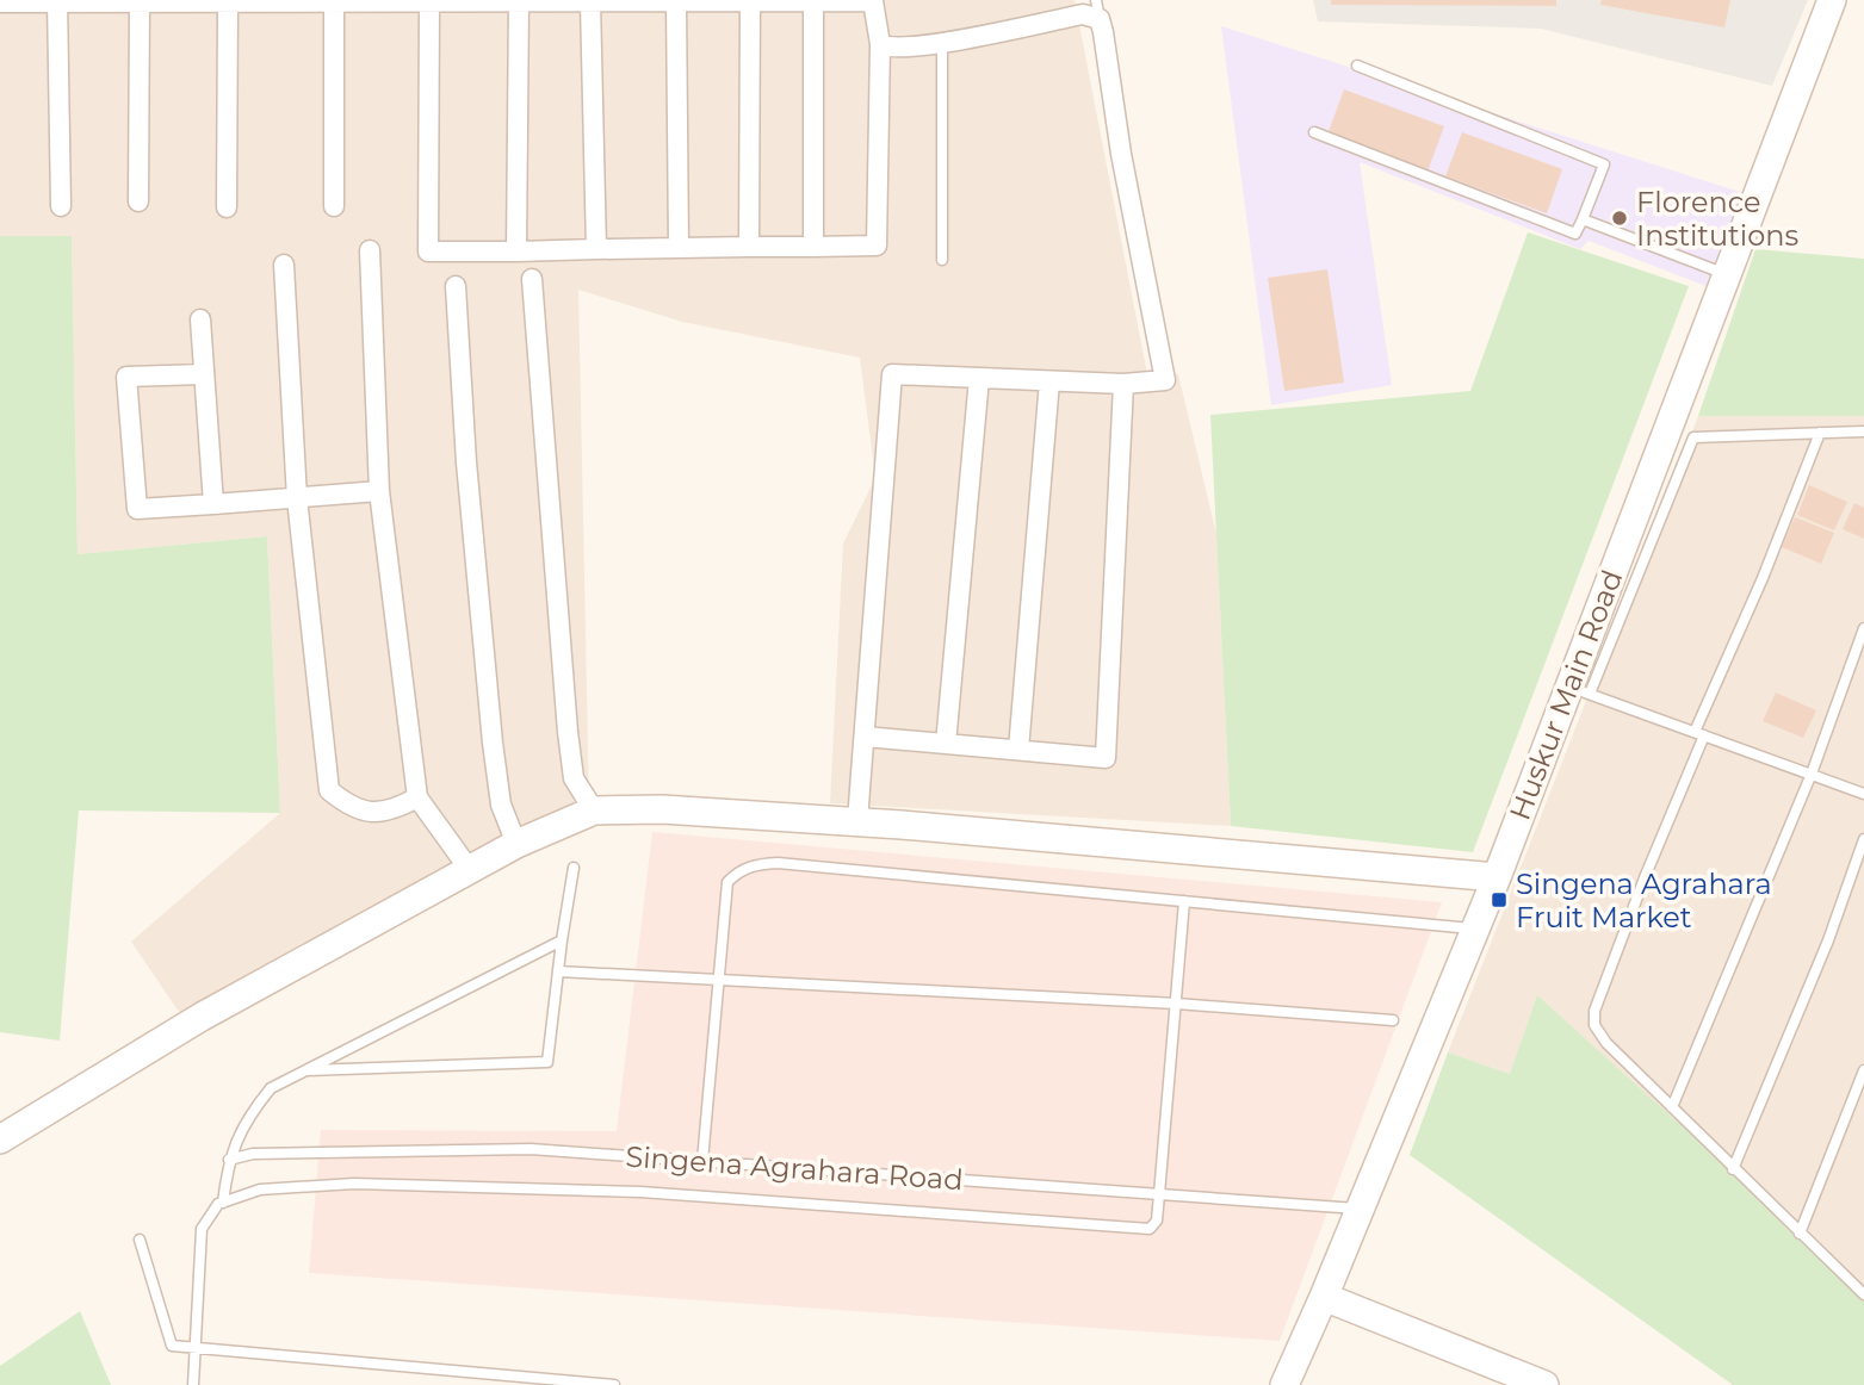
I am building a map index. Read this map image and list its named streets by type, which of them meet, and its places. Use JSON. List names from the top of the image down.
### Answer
{
  "streets": {
    "street": ["Huskur Main Road"],
    "lane": ["Singena Agrahara Road"]
  },
  "crossings": [
    ["Huskur Main Road", "Singena Agrahara Road"]
  ],
  "places": {
    "other": ["Florence Institutions"],
    "transit": ["Singena Agrahara Fruit Market"]
  }
}
